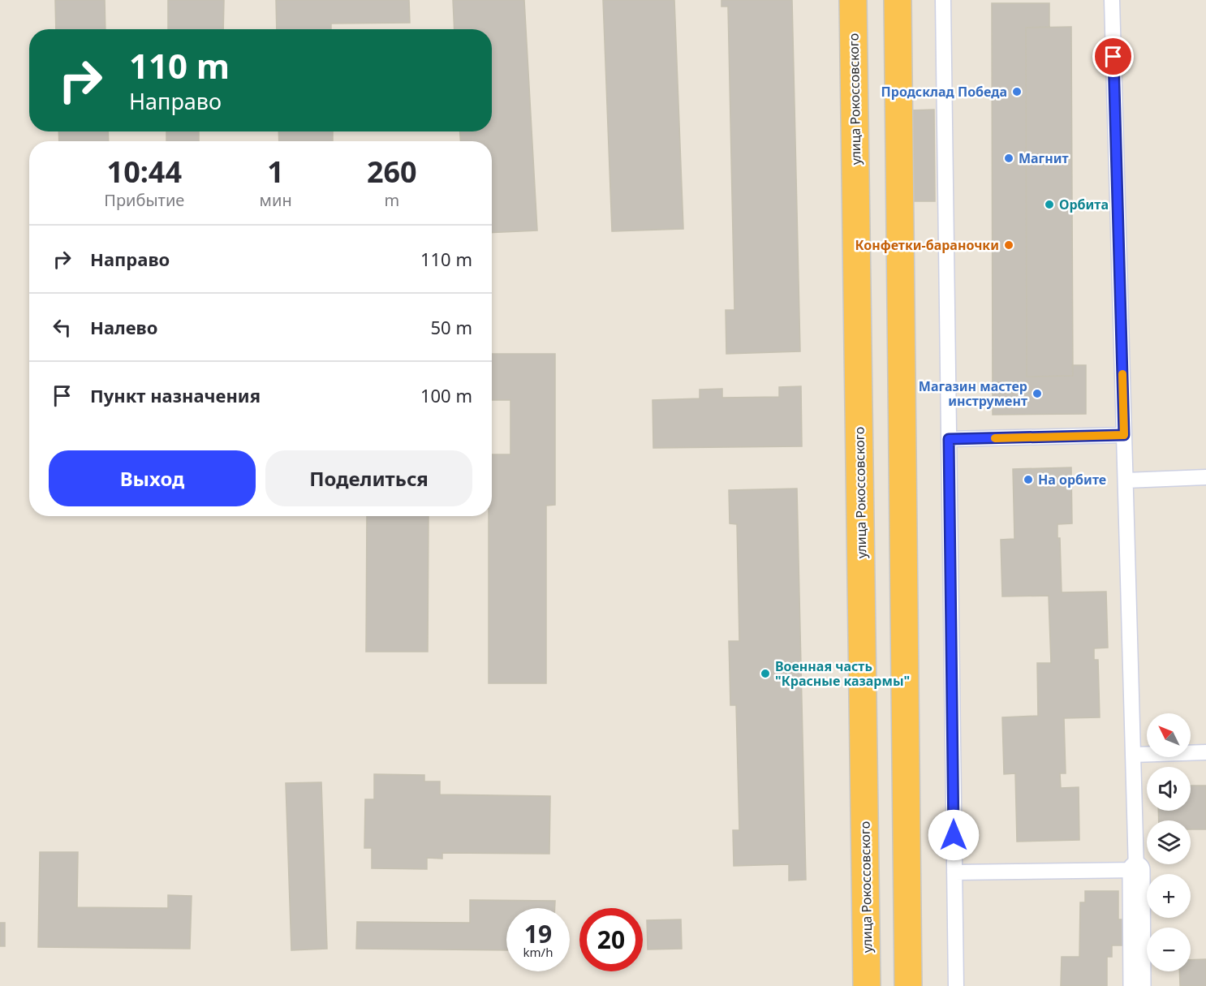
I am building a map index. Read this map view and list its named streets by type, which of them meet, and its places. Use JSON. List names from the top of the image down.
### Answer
{
  "streets": {
    "highway": ["улица Рокоссовского"]
  },
  "places": [
    "Продсклад Победа",
    "Магнит",
    "Орбита",
    "Конфетки-бараночки",
    "Магазин мастер инструмент",
    "На орбите",
    "Военная часть \"Красные казармы\""
  ],
  "north": "top left",
  "page": {
    "turn": ["110 m", "Направо"],
    "eta": [
      "10:44",
      "Прибытие",
      "1",
      "мин",
      "260",
      "m"
    ],
    "list": [
      {
        "name": "Направо",
        "value": "110 m"
      },
      {
        "name": "Налево",
        "value": "50 m"
      },
      {
        "name": "Пункт назначения",
        "value": "100 m"
      }
    ],
    "buttons": ["Выход", "Поделиться"],
    "map_buttons": ["+", "−"],
    "speed": "19 km/h",
    "limit": "20"
  }
}
